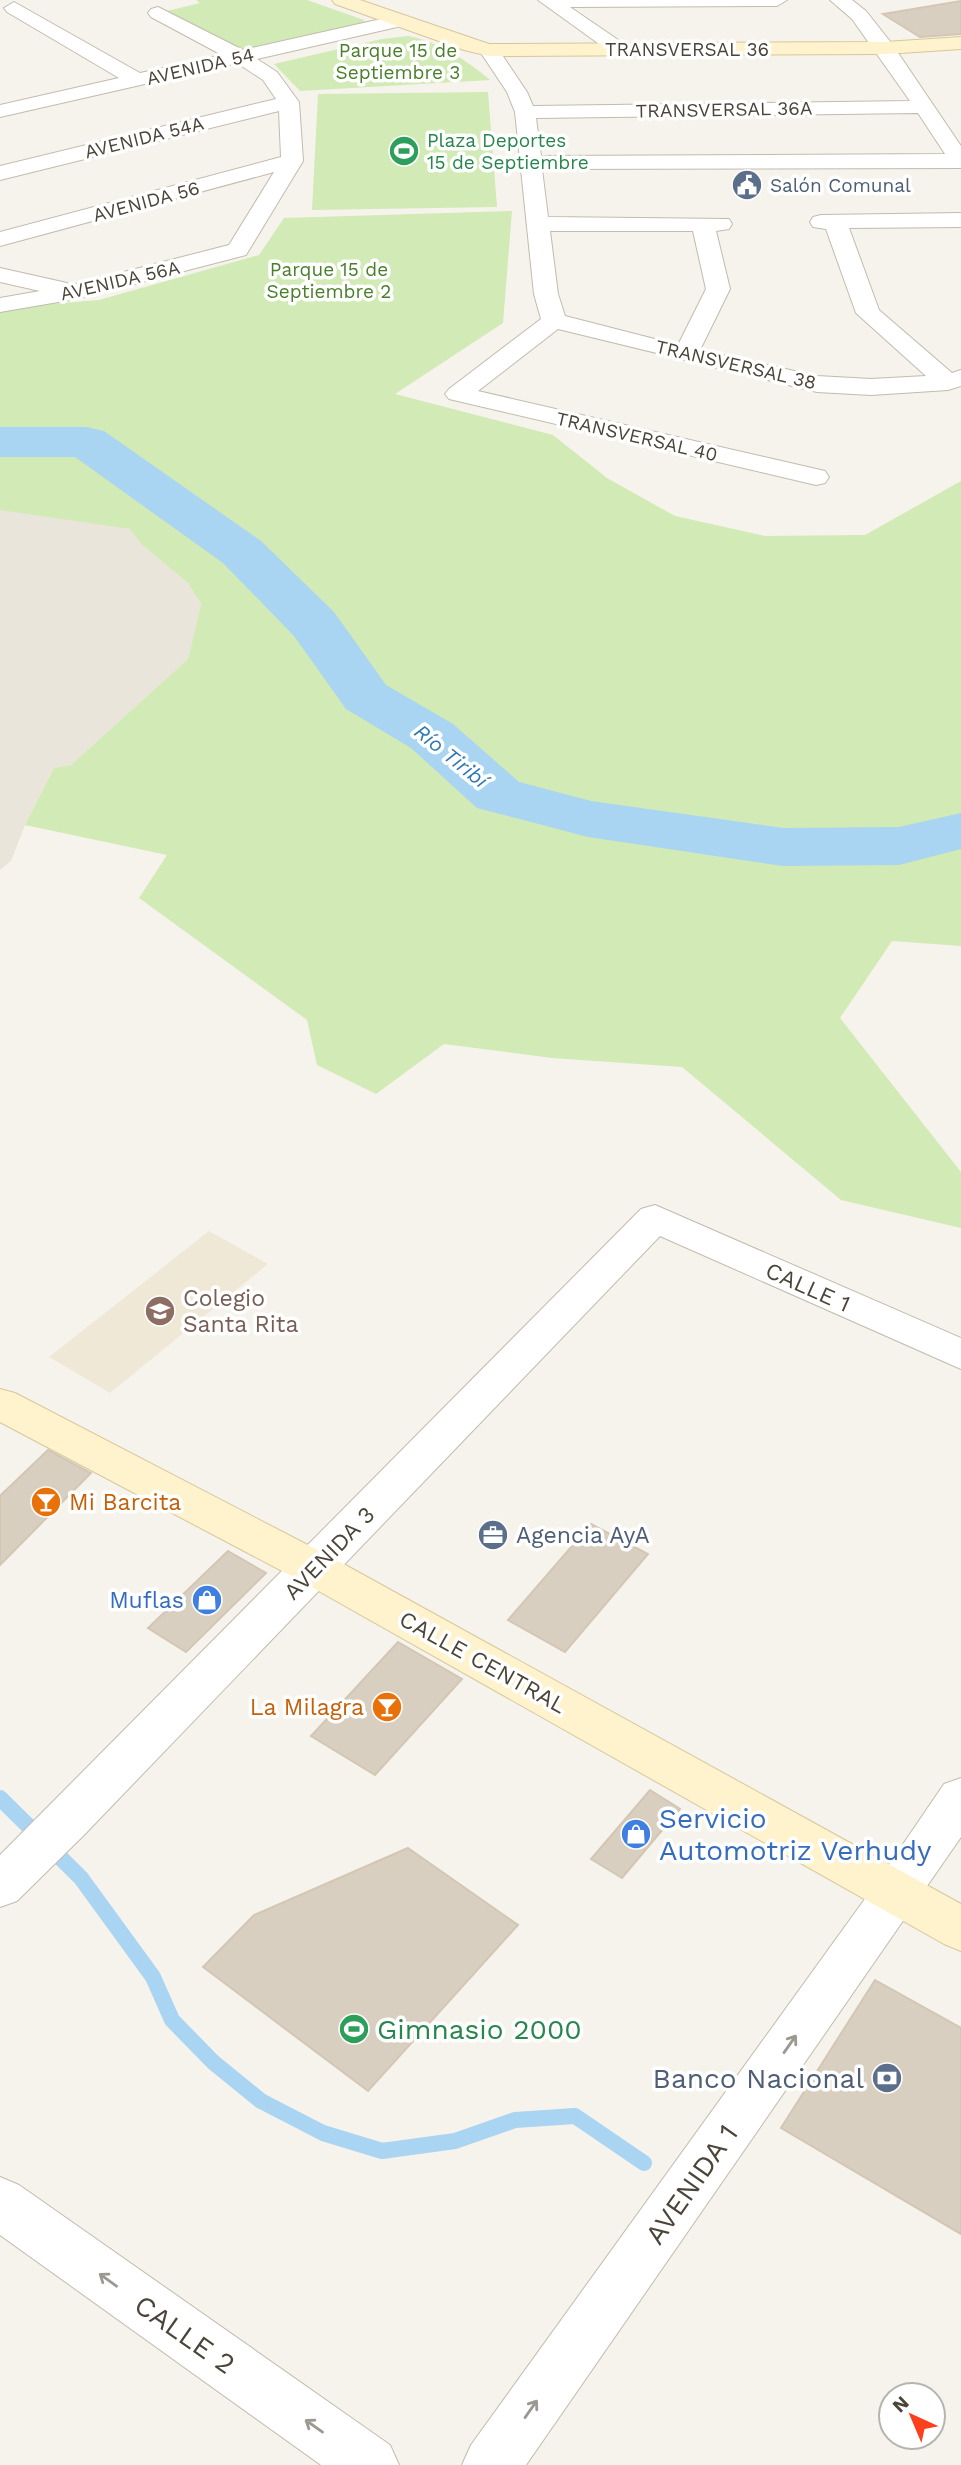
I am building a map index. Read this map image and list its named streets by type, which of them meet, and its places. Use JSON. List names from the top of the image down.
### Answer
{
  "streets": {
    "street": [
      "TRANSVERSAL 36",
      "AVENIDA 54",
      "TRANSVERSAL 36A",
      "AVENIDA 54A",
      "AVENIDA 56",
      "AVENIDA 56A",
      "TRANSVERSAL 38",
      "TRANSVERSAL 40",
      "CALLE 1",
      "AVENIDA 3",
      "CALLE CENTRAL",
      "AVENIDA 1",
      "CALLE 2"
    ]
  },
  "crossings": [
    ["TRANSVERSAL 36", "AVENIDA 54"],
    ["AVENIDA 56", "AVENIDA 56A"],
    ["TRANSVERSAL 38", "TRANSVERSAL 40"],
    ["CALLE 1", "AVENIDA 3"],
    ["AVENIDA 3", "CALLE CENTRAL"],
    ["CALLE CENTRAL", "AVENIDA 1"]
  ],
  "one_way": ["AVENIDA 1", "CALLE 2"],
  "water": ["Río Tiribí"],
  "parks": ["Parque 15 de Septiembre 3", "Parque 15 de Septiembre 2"],
  "places": {
    "sports": ["Plaza Deportes 15 de Septiembre", "Gimnasio 2000"],
    "public building": ["Salón Comunal"],
    "school or university": ["Colegio Santa Rita"],
    "bar": ["Mi Barcita", "La Milagra"],
    "office": ["Agencia AyA"],
    "shop": ["Muflas", "Servicio Automotriz Verhudy"],
    "bank": ["Banco Nacional"]
  },
  "north": "top left"
}
